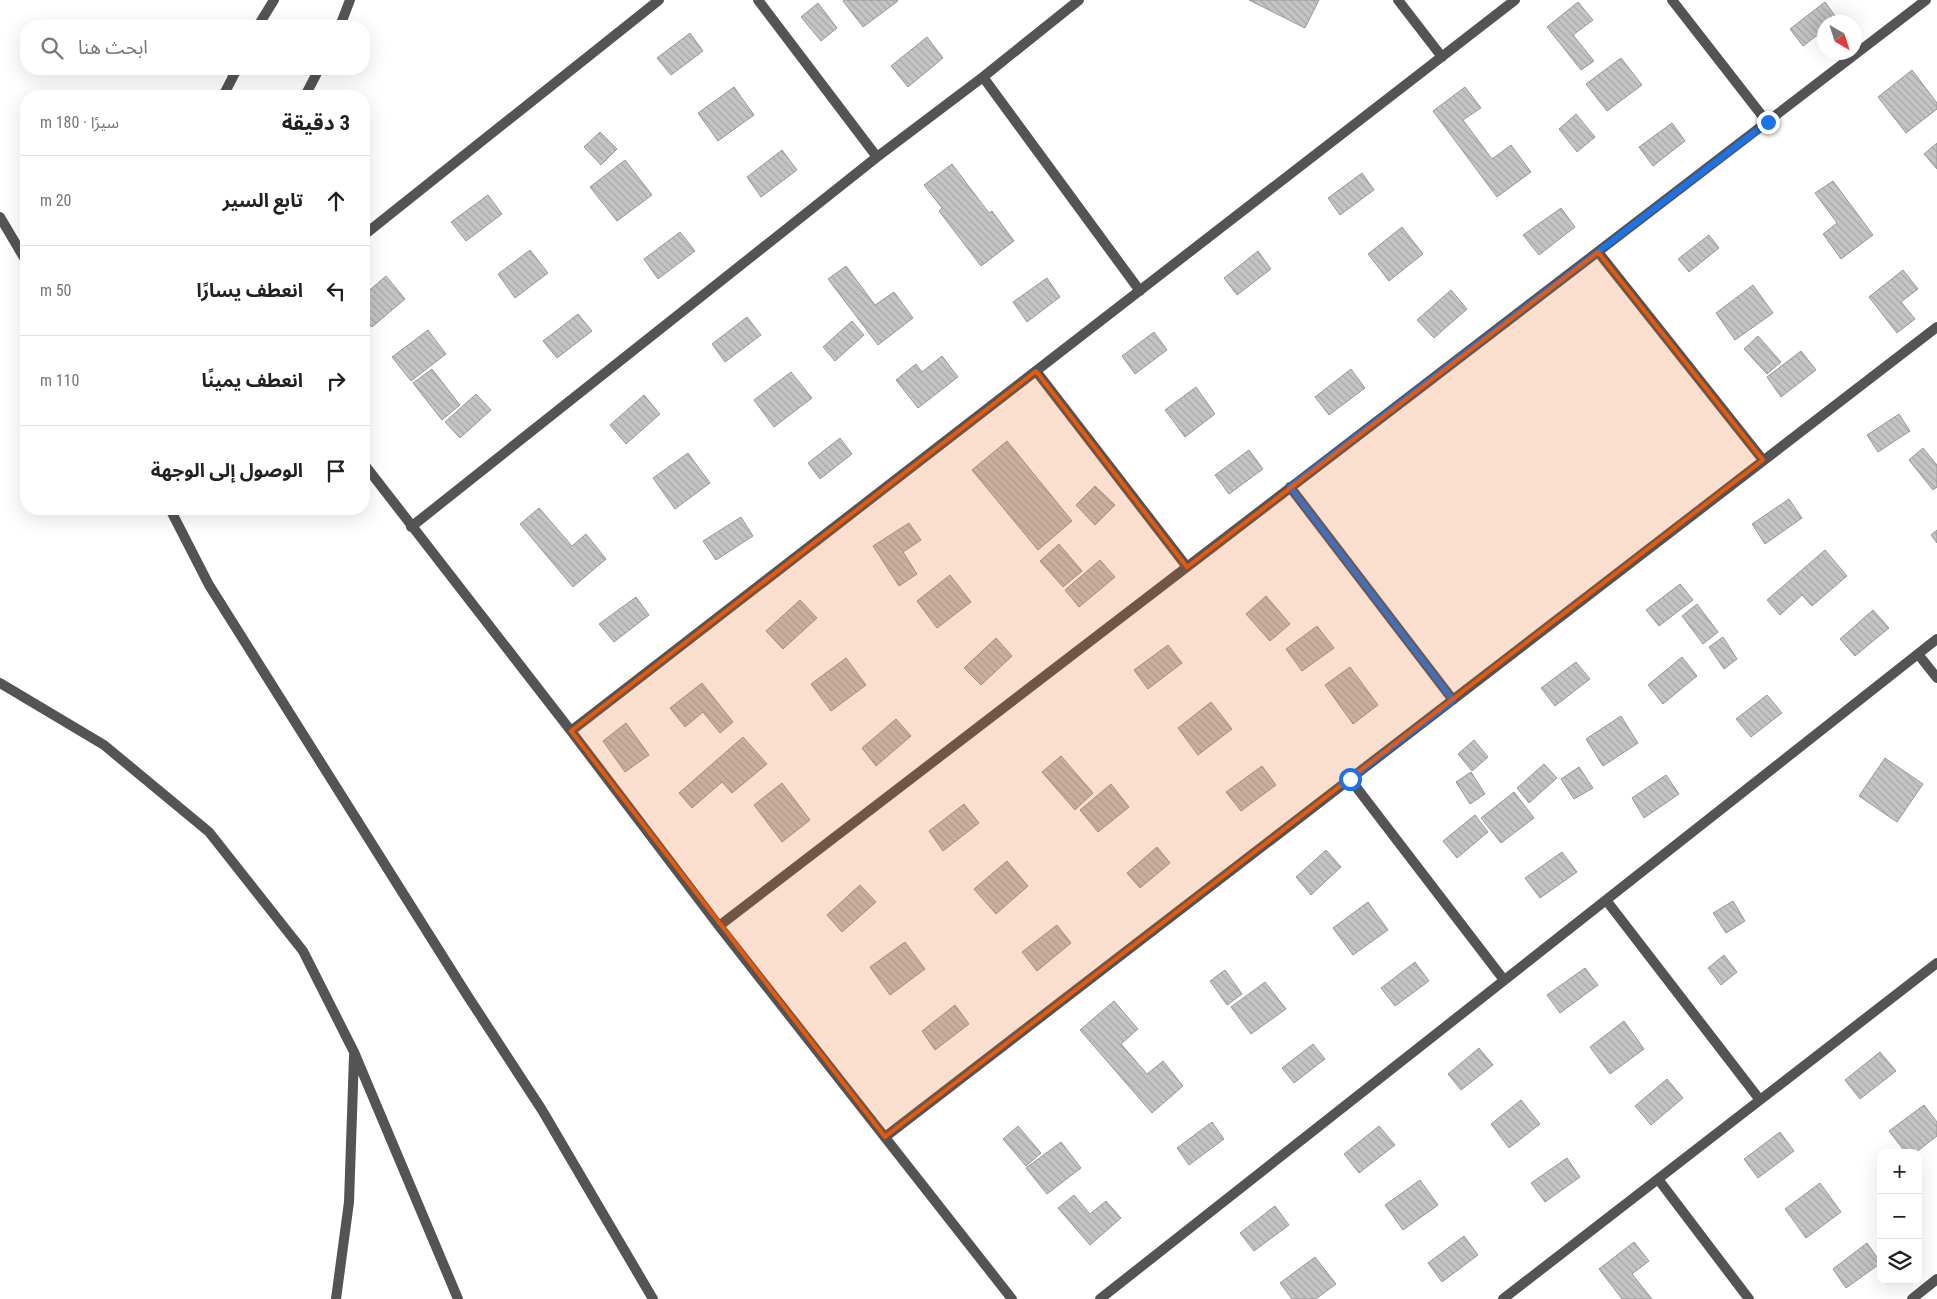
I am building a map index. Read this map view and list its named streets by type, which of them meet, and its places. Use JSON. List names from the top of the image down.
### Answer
{
  "north": "bottom right",
  "page": {
    "search": "ابحث هنا",
    "heading": ["3 دقيقة", "سيرًا · 180 m"],
    "list": [
      ["تابع السير", "20 m"],
      ["انعطف يسارًا", "50 m"],
      ["انعطف يمينًا", "110 m"],
      "الوصول إلى الوجهة"
    ],
    "map_buttons": ["+", "−"]
  }
}
